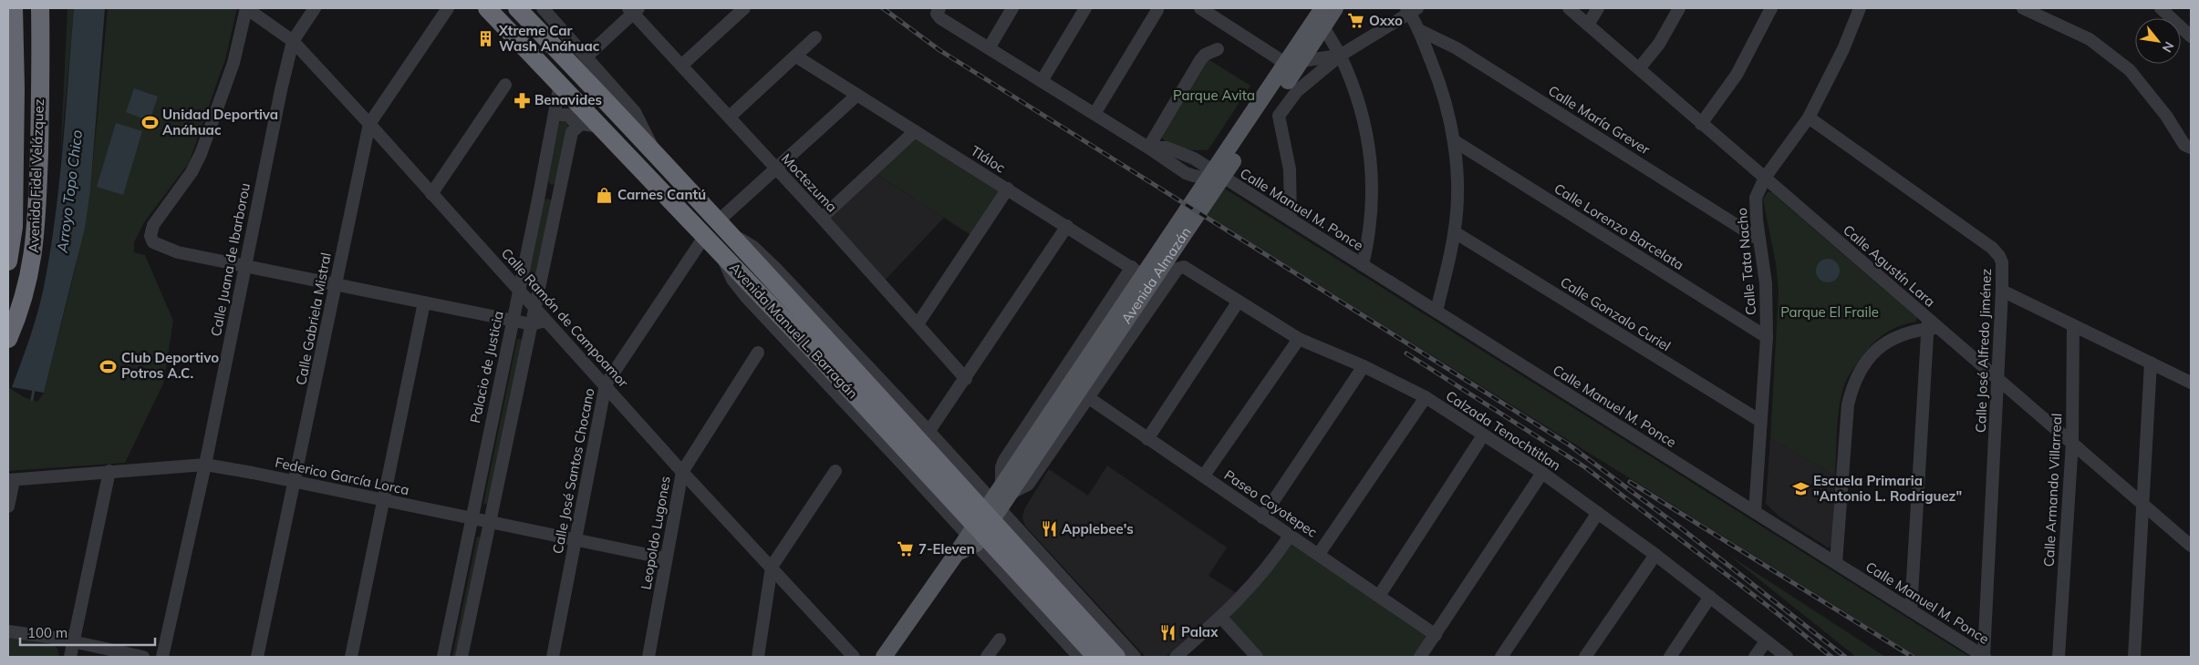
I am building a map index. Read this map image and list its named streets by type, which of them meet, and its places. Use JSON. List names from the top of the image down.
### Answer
{
  "streets": {
    "highway": ["Avenida Fidel Velázquez", "Avenida Manuel L. Barragán"],
    "main road": ["Avenida Almazán"],
    "street": [
      "Calle María Grever",
      "Tláloc",
      "Moctezuma",
      "Calle Manuel M. Ponce",
      "Calle Lorenzo Barcelata",
      "Calle Juana de Ibarborou",
      "Calle Tata Nacho",
      "Calle Agustín Lara",
      "Calle Gonzalo Curiel",
      "Calle Ramón de Campoamor",
      "Calle Gabriela Mistral",
      "Calle José Alfredo Jiménez",
      "Palacio de Justicia",
      "Calzada Tenochtitlan",
      "Calle José Santos Chocano",
      "Federico García Lorca",
      "Calle Armando Villarreal",
      "Paseo Coyotepec",
      "Leopoldo Lugones"
    ]
  },
  "crossings": [
    ["Calle María Grever", "Calle Tata Nacho"],
    ["Tláloc", "Calzada Tenochtitlan"],
    ["Calle Manuel M. Ponce", "Calle Tata Nacho"],
    ["Calle Manuel M. Ponce", "Calle José Alfredo Jiménez"],
    ["Calle Lorenzo Barcelata", "Calle Tata Nacho"],
    ["Calle Juana de Ibarborou", "Calle Ramón de Campoamor"],
    ["Calle Juana de Ibarborou", "Federico García Lorca"],
    ["Calle Tata Nacho", "Calle Agustín Lara"],
    ["Calle Tata Nacho", "Calle Gonzalo Curiel"],
    ["Calle Tata Nacho", "Calle José Alfredo Jiménez"],
    ["Calle Agustín Lara", "Calle José Alfredo Jiménez"],
    ["Calle Agustín Lara", "Calle Armando Villarreal"],
    ["Calle Ramón de Campoamor", "Calle Gabriela Mistral"],
    ["Calle Ramón de Campoamor", "Palacio de Justicia"],
    ["Calle Ramón de Campoamor", "Calle José Santos Chocano"],
    ["Calle Ramón de Campoamor", "Leopoldo Lugones"],
    ["Calle Gabriela Mistral", "Federico García Lorca"],
    ["Avenida Manuel L. Barragán", "Palacio de Justicia"],
    ["Avenida Manuel L. Barragán", "Calle José Santos Chocano"],
    ["Palacio de Justicia", "Federico García Lorca"],
    ["Calle José Santos Chocano", "Federico García Lorca"],
    ["Federico García Lorca", "Leopoldo Lugones"]
  ],
  "water": ["Arroyo Topo Chico"],
  "parks": ["Parque Avita", "Parque El Fraile"],
  "places": {
    "supermarket": ["Oxxo", "7-Eleven"],
    "building": ["Xtreme Car Wash Anáhuac"],
    "pharmacy": ["Benavides"],
    "sports": ["Unidad Deportiva Anáhuac", "Club Deportivo Potros A.C."],
    "shop": ["Carnes Cantú"],
    "school or university": ["Escuela Primaria \"Antonio L. Rodriguez\""],
    "restaurant": ["Applebee's", "Palax"]
  },
  "scale_bar": "100 m",
  "north": "bottom right"
}
